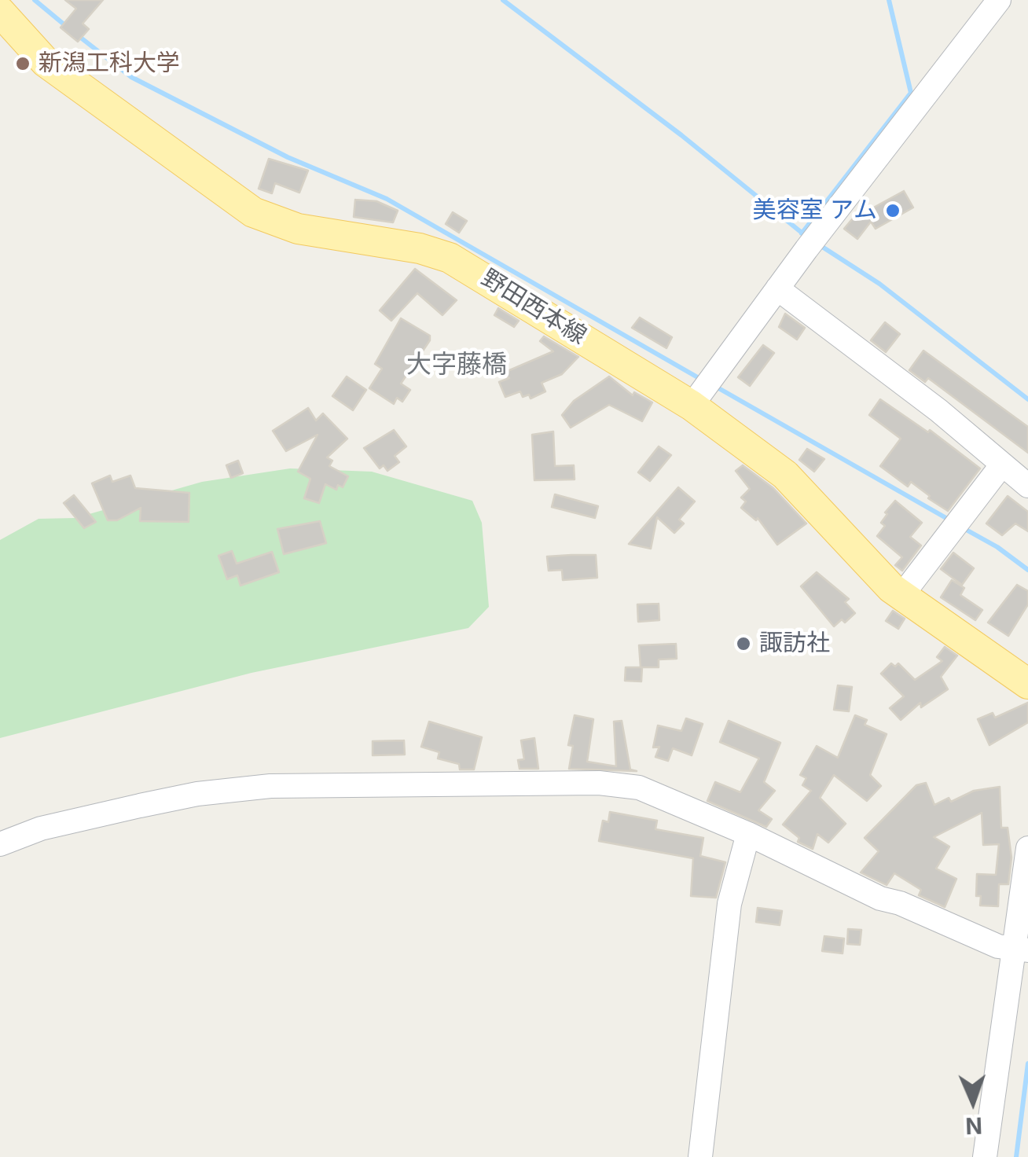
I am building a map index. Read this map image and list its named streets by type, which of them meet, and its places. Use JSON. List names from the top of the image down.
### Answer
{
  "streets": {
    "main road": ["野田西本線"]
  },
  "districts": ["大字藤橋"],
  "places": ["新潟工科大学", "美容室 アム", "諏訪社"],
  "north": "bottom"
}
